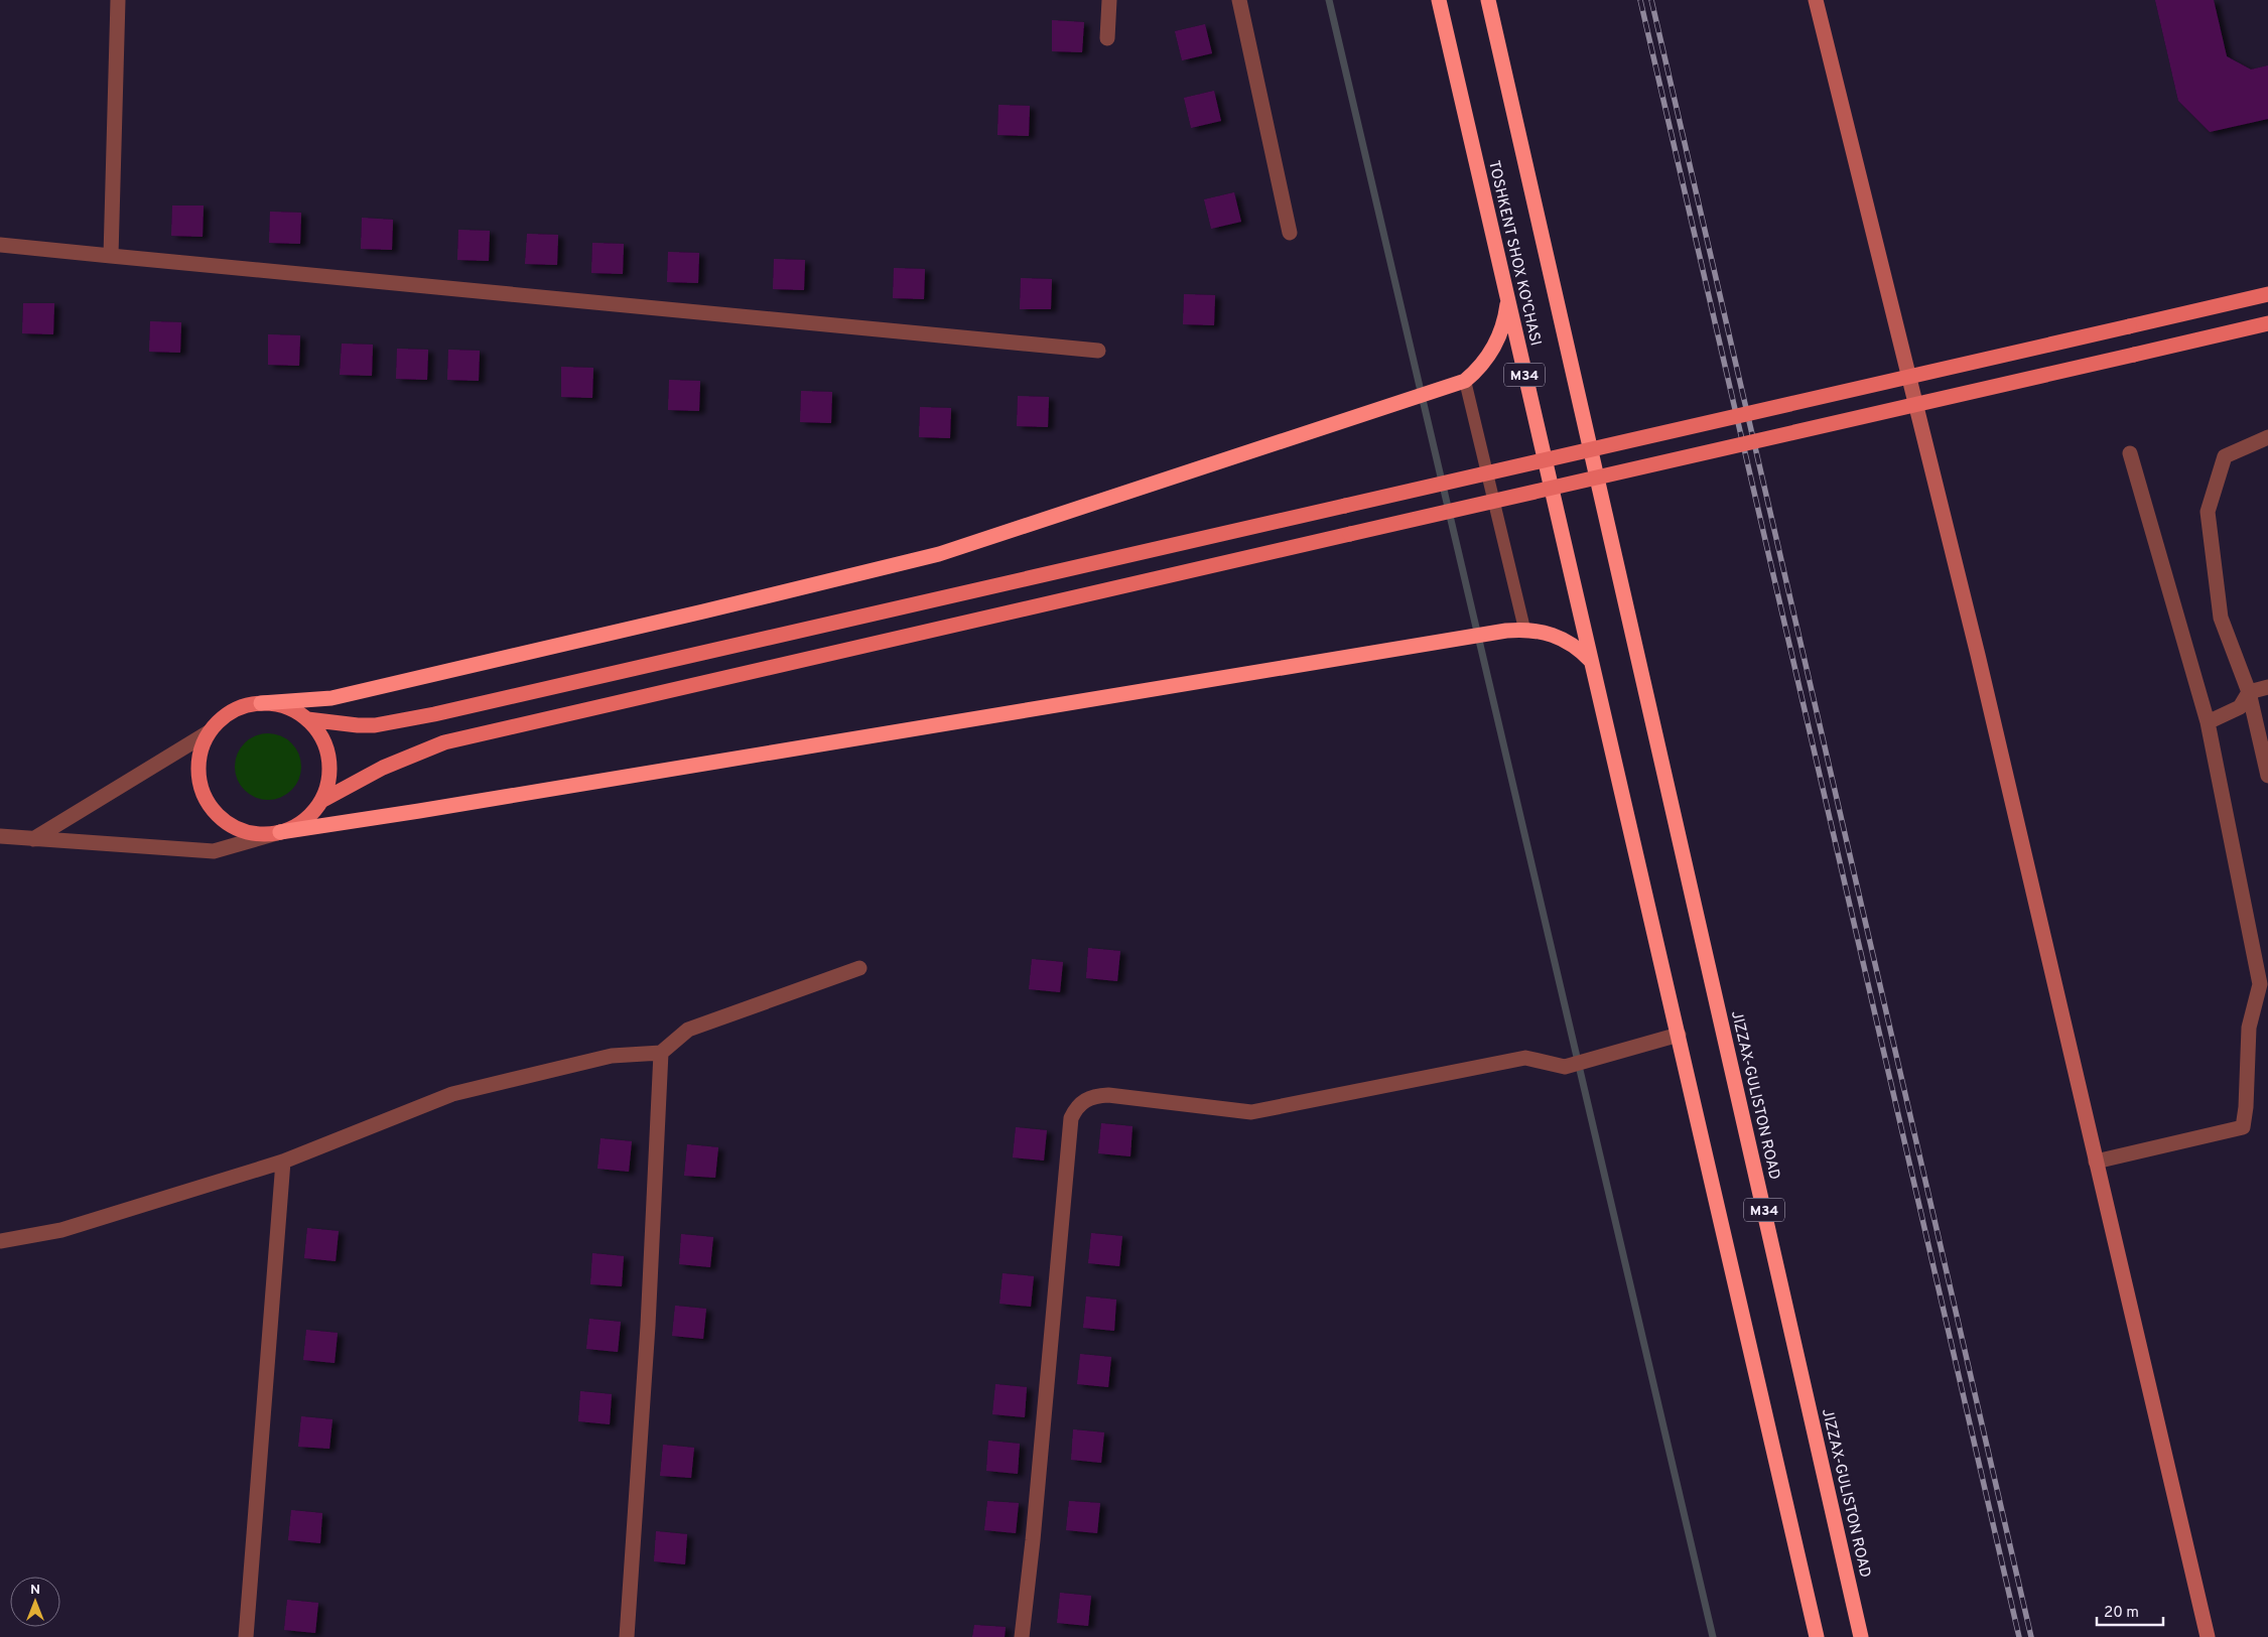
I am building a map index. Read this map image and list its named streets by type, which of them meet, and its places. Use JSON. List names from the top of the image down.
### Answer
{
  "streets": {
    "highway": ["TOSHKENT SHOX KO'CHASI", "M34", "JIZZAX-GULISTON ROAD"]
  },
  "crossings": [
    ["TOSHKENT SHOX KO'CHASI", "M34"],
    ["TOSHKENT SHOX KO'CHASI", "JIZZAX-GULISTON ROAD"]
  ],
  "scale_bar": "20 m",
  "north": "top"
}
